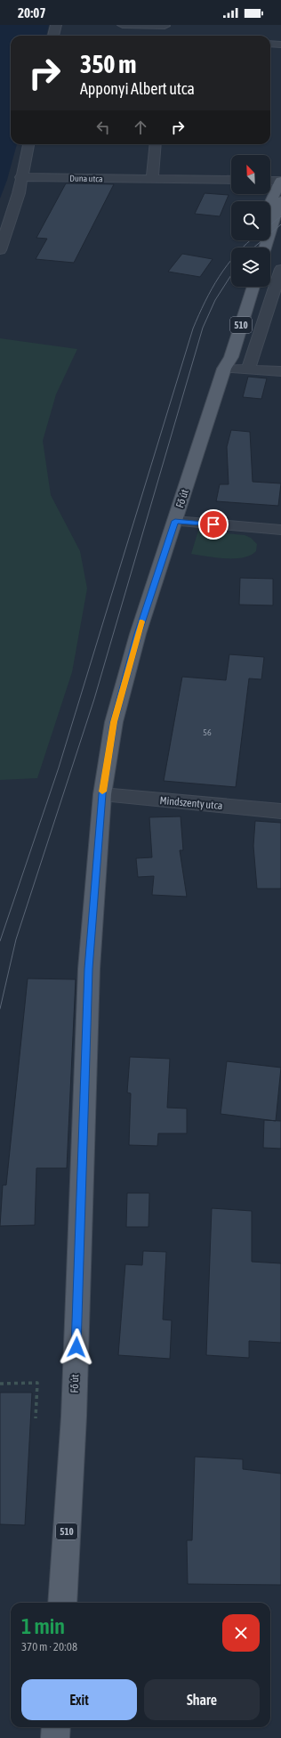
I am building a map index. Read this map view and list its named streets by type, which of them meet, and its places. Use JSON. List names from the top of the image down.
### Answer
{
  "streets": {
    "main road": ["510", "Fő út"],
    "street": ["Duna utca", "Mindszenty utca"]
  },
  "crossings": [
    ["Fő út", "Mindszenty utca"]
  ],
  "house_numbers": ["56"],
  "north": "top left",
  "page": {
    "status": "20:07",
    "turn": ["350 m", "Apponyi Albert utca"],
    "heading": ["1 min", "370 m · 20:08"],
    "buttons": ["Exit", "Share"]
  }
}
